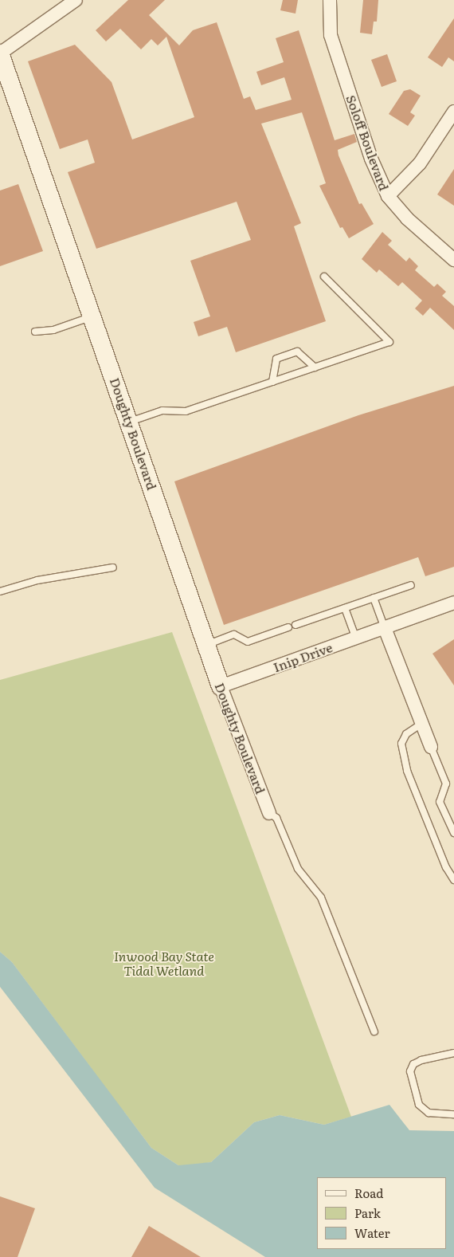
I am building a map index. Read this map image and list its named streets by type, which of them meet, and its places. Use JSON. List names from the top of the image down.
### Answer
{
  "streets": {
    "main road": ["Doughty Boulevard"],
    "street": ["Soloff Boulevard", "Inip Drive"]
  },
  "crossings": [
    ["Doughty Boulevard", "Inip Drive"]
  ],
  "parks": ["Inwood Bay State Tidal Wetland"],
  "legend": ["Road", "Park", "Water"]
}
